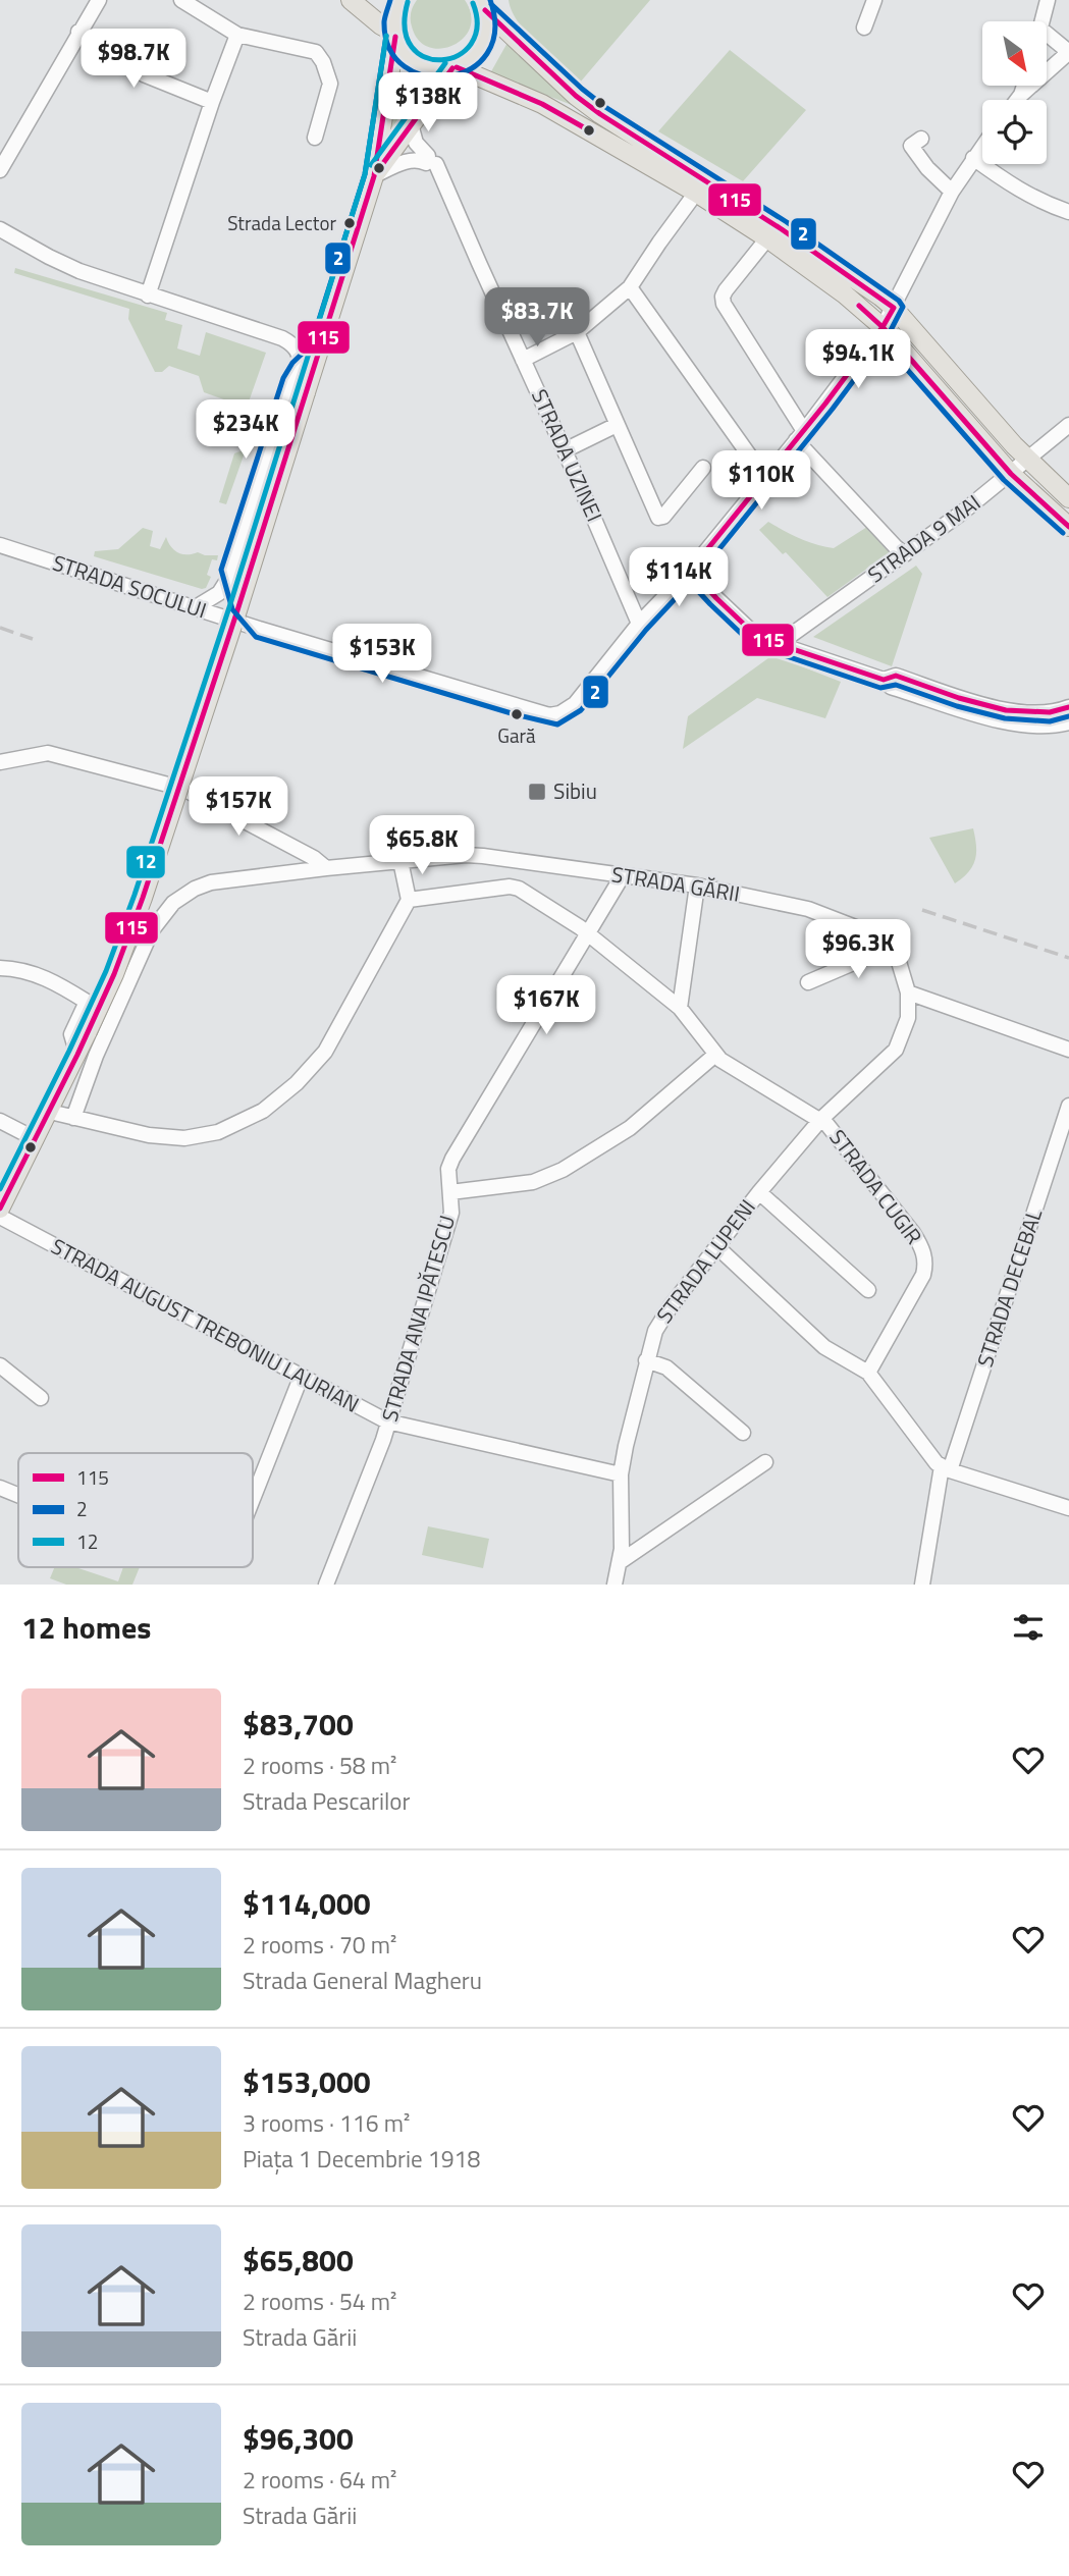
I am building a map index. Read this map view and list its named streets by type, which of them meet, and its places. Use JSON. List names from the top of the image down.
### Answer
{
  "streets": {
    "street": [
      "STRADA UZINEI",
      "STRADA 9 MAI",
      "STRADA SOCULUI",
      "STRADA GĂRII",
      "STRADA CUGIR",
      "STRADA LUPENI",
      "STRADA DECEBAL",
      "STRADA ANA IPĂTESCU",
      "STRADA AUGUST TREBONIU LAURIAN"
    ]
  },
  "crossings": [
    ["STRADA UZINEI", "STRADA SOCULUI"],
    ["STRADA GĂRII", "STRADA CUGIR"],
    ["STRADA GĂRII", "STRADA LUPENI"],
    ["STRADA GĂRII", "STRADA ANA IPĂTESCU"],
    ["STRADA CUGIR", "STRADA LUPENI"],
    ["STRADA LUPENI", "STRADA AUGUST TREBONIU LAURIAN"],
    ["STRADA ANA IPĂTESCU", "STRADA AUGUST TREBONIU LAURIAN"]
  ],
  "places": {
    "other": ["Strada Lector", "Gară"],
    "transit": ["Sibiu"]
  },
  "lines": ["transit line 2", "transit line 12", "transit line 115"],
  "legend": ["115", "2", "12"],
  "north": "bottom right",
  "page": {
    "price": [
      "$98.7K",
      "$138K",
      "$83.7K",
      "$94.1K",
      "$234K",
      "$110K",
      "$114K",
      "$153K",
      "$157K",
      "$65.8K",
      "$96.3K",
      "$167K"
    ],
    "heading": "12 homes",
    "list": [
      {
        "name": "$83,700",
        "note": "2 rooms · 58 m² · Strada Pescarilor"
      },
      {
        "name": "$114,000",
        "note": "2 rooms · 70 m² · Strada General Magheru"
      },
      {
        "name": "$153,000",
        "note": "3 rooms · 116 m² · Piața 1 Decembrie 1918"
      },
      {
        "name": "$65,800",
        "note": "2 rooms · 54 m² · Strada Gării"
      },
      {
        "name": "$96,300",
        "note": "2 rooms · 64 m² · Strada Gării"
      }
    ]
  }
}
